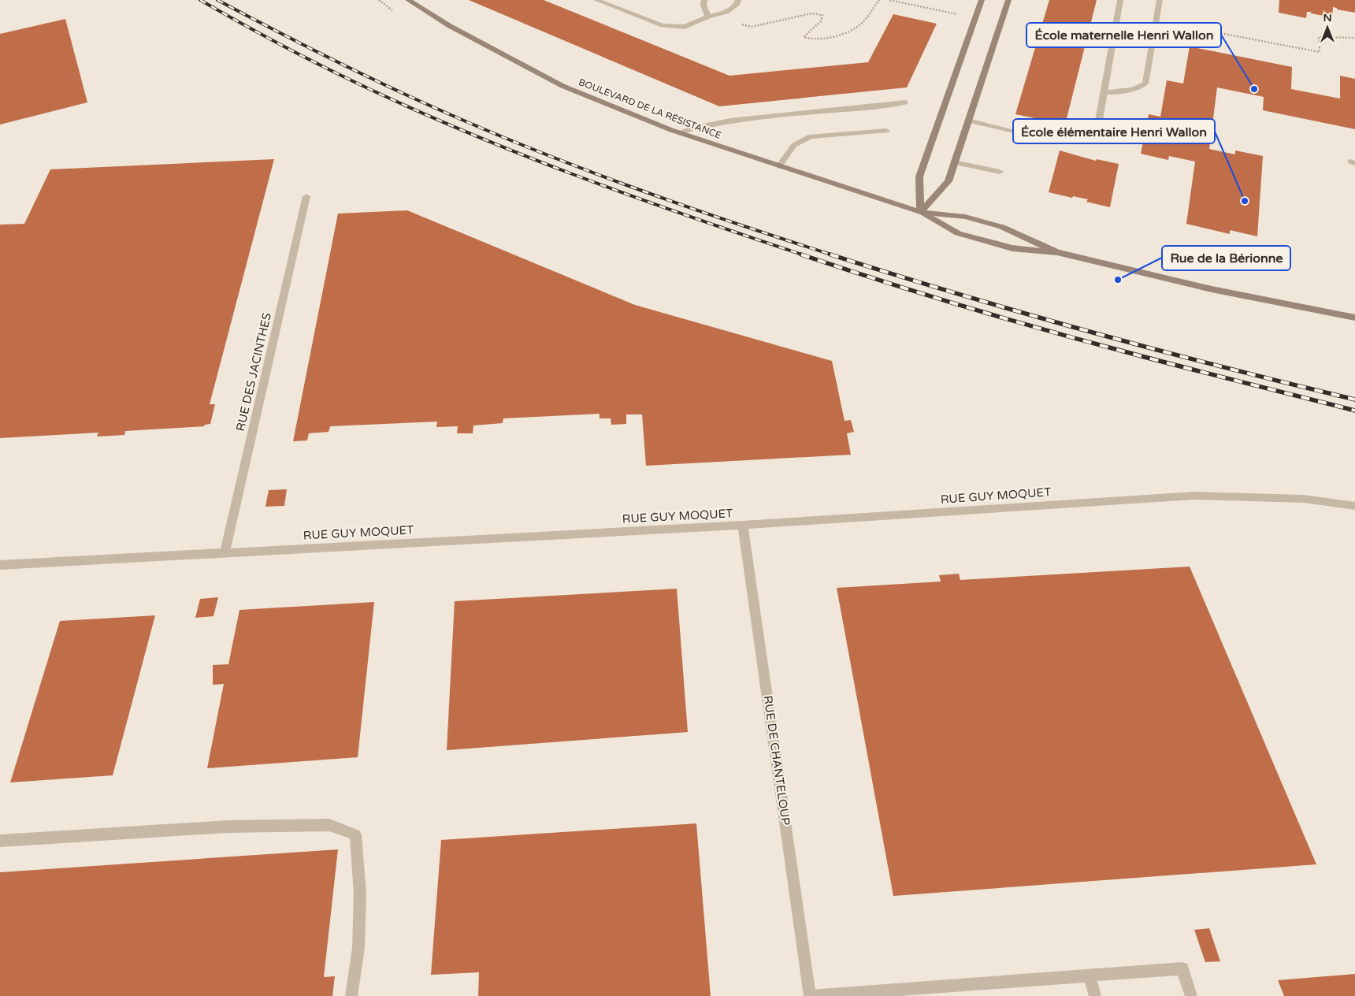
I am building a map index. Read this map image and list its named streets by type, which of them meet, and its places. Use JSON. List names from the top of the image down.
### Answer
{
  "streets": {
    "main road": ["BOULEVARD DE LA RÉSISTANCE"],
    "street": ["RUE DES JACINTHES", "RUE GUY MOQUET", "RUE DE CHANTELOUP"]
  },
  "crossings": [
    ["RUE DES JACINTHES", "RUE GUY MOQUET"],
    ["RUE GUY MOQUET", "RUE DE CHANTELOUP"]
  ],
  "places": ["École maternelle Henri Wallon", "École élémentaire Henri Wallon", "Rue de la Bérionne"],
  "north": "top"
}
